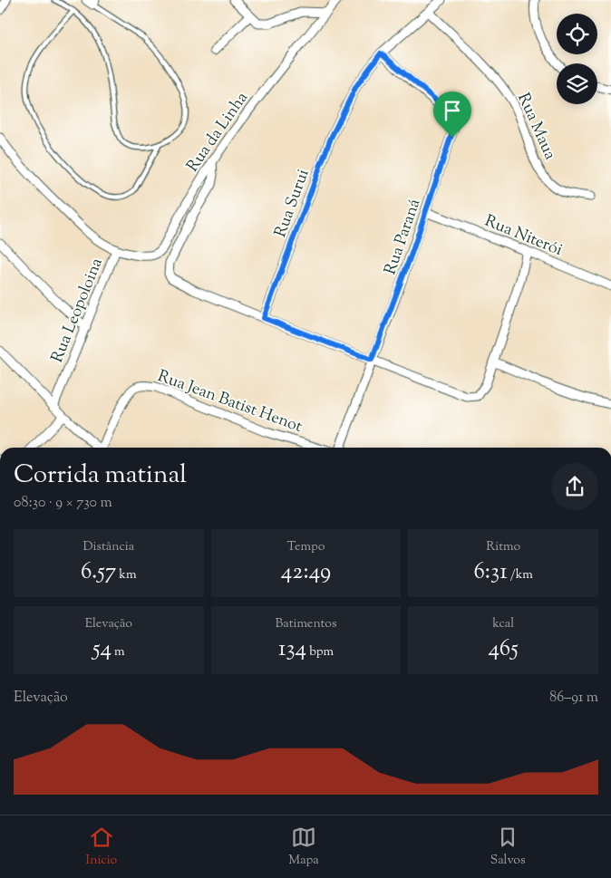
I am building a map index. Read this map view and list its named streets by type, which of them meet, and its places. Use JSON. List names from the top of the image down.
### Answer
{
  "streets": {
    "street": [
      "Rua Maua",
      "Rua da Linha",
      "Rua Surui",
      "Rua Niterói",
      "Rua Paraná",
      "Rua Leopoloina",
      "Rua Jean Batist Henot"
    ]
  },
  "crossings": [
    ["Rua Maua", "Rua Surui"],
    ["Rua da Linha", "Rua Leopoloina"],
    ["Rua Surui", "Rua Paraná"],
    ["Rua Niterói", "Rua Paraná"]
  ],
  "page": {
    "heading": ["Corrida matinal", "08:30 · 9 × 730 m"],
    "stats": [
      ["Distância", "6.57 km"],
      ["Tempo", "42:49"],
      ["Ritmo", "6:31 /km"],
      ["Elevação", "54 m"],
      ["Batimentos", "134 bpm"],
      ["kcal", "465"]
    ],
    "chart": ["Elevação", "86–91 m"],
    "tabs": ["Início", "Mapa", "Salvos"]
  }
}
